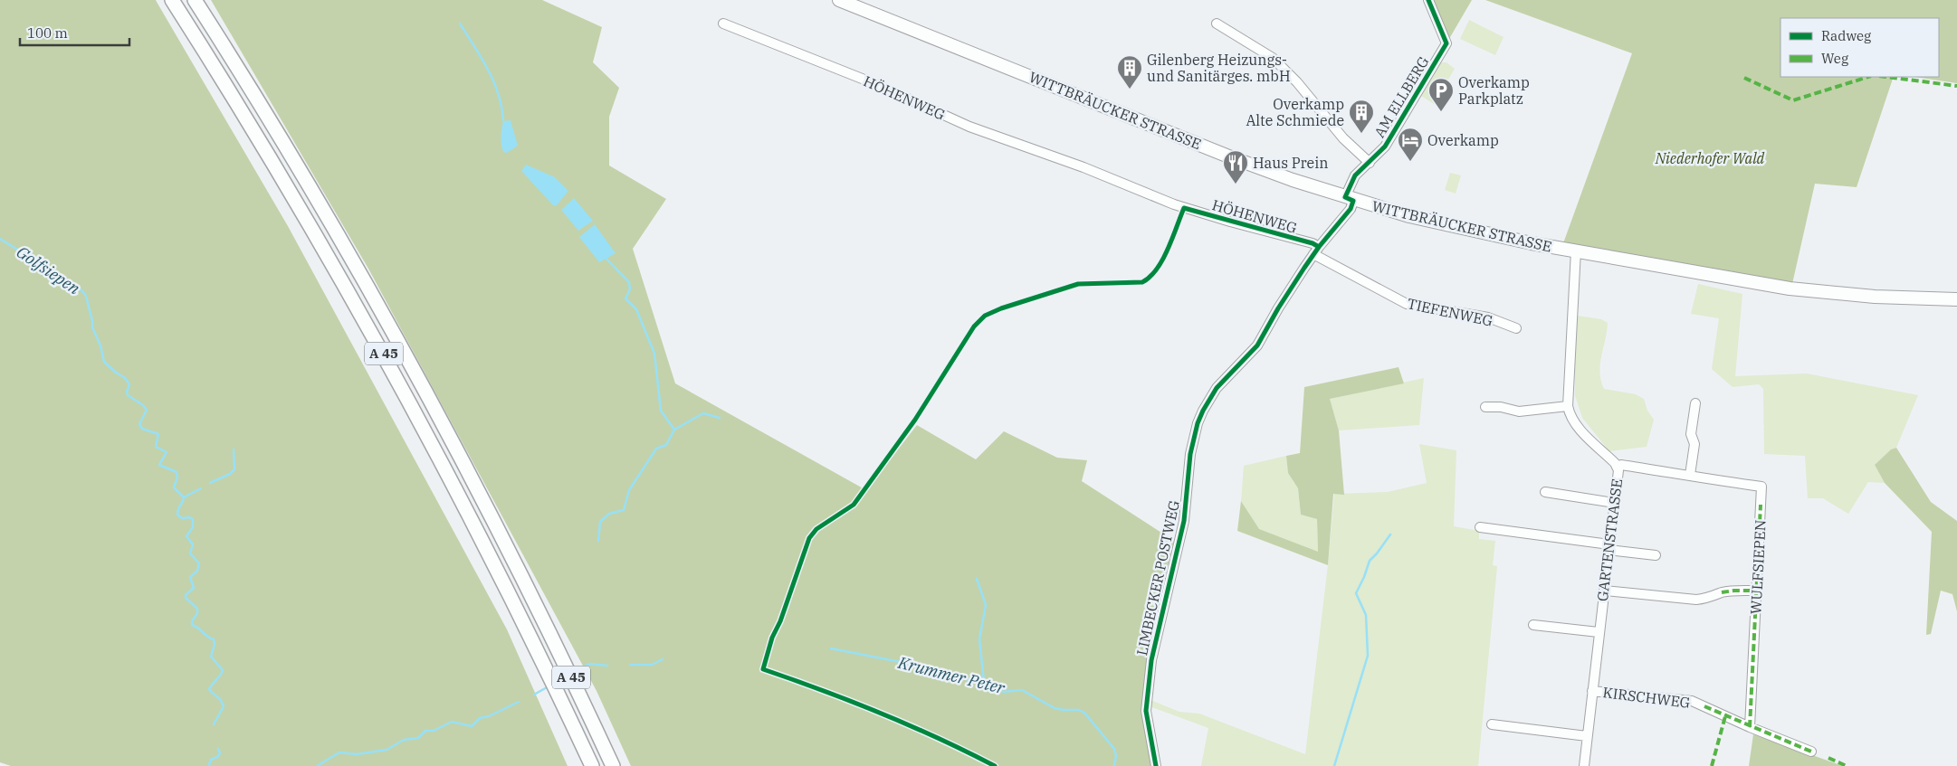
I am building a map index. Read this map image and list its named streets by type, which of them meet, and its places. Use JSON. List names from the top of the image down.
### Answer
{
  "streets": {
    "highway": ["A 45"],
    "main road": ["WITTBRÄUCKER STRASSE"],
    "street": [
      "AM ELLBERG",
      "HÖHENWEG",
      "TIEFENWEG",
      "GARTENSTRASSE",
      "WULFSIEPEN",
      "LIMBECKER POSTWEG",
      "KIRSCHWEG"
    ]
  },
  "crossings": [
    ["AM ELLBERG", "WITTBRÄUCKER STRASSE"],
    ["AM ELLBERG", "LIMBECKER POSTWEG"],
    ["HÖHENWEG", "TIEFENWEG"],
    ["HÖHENWEG", "LIMBECKER POSTWEG"],
    ["WITTBRÄUCKER STRASSE", "GARTENSTRASSE"],
    ["WITTBRÄUCKER STRASSE", "LIMBECKER POSTWEG"],
    ["TIEFENWEG", "LIMBECKER POSTWEG"],
    ["GARTENSTRASSE", "WULFSIEPEN"],
    ["GARTENSTRASSE", "KIRSCHWEG"],
    ["WULFSIEPEN", "KIRSCHWEG"]
  ],
  "water": ["Golfsiepen", "Krummer Peter"],
  "parks": ["Niederhofer Wald"],
  "places": {
    "building": ["Gilenberg Heizungs- und Sanitärges. mbH", "Overkamp Alte Schmiede"],
    "parking": ["Overkamp Parkplatz"],
    "hotel": ["Overkamp"],
    "restaurant": ["Haus Prein"]
  },
  "legend": ["Radweg", "Weg"],
  "scale_bar": "100 m"
}
